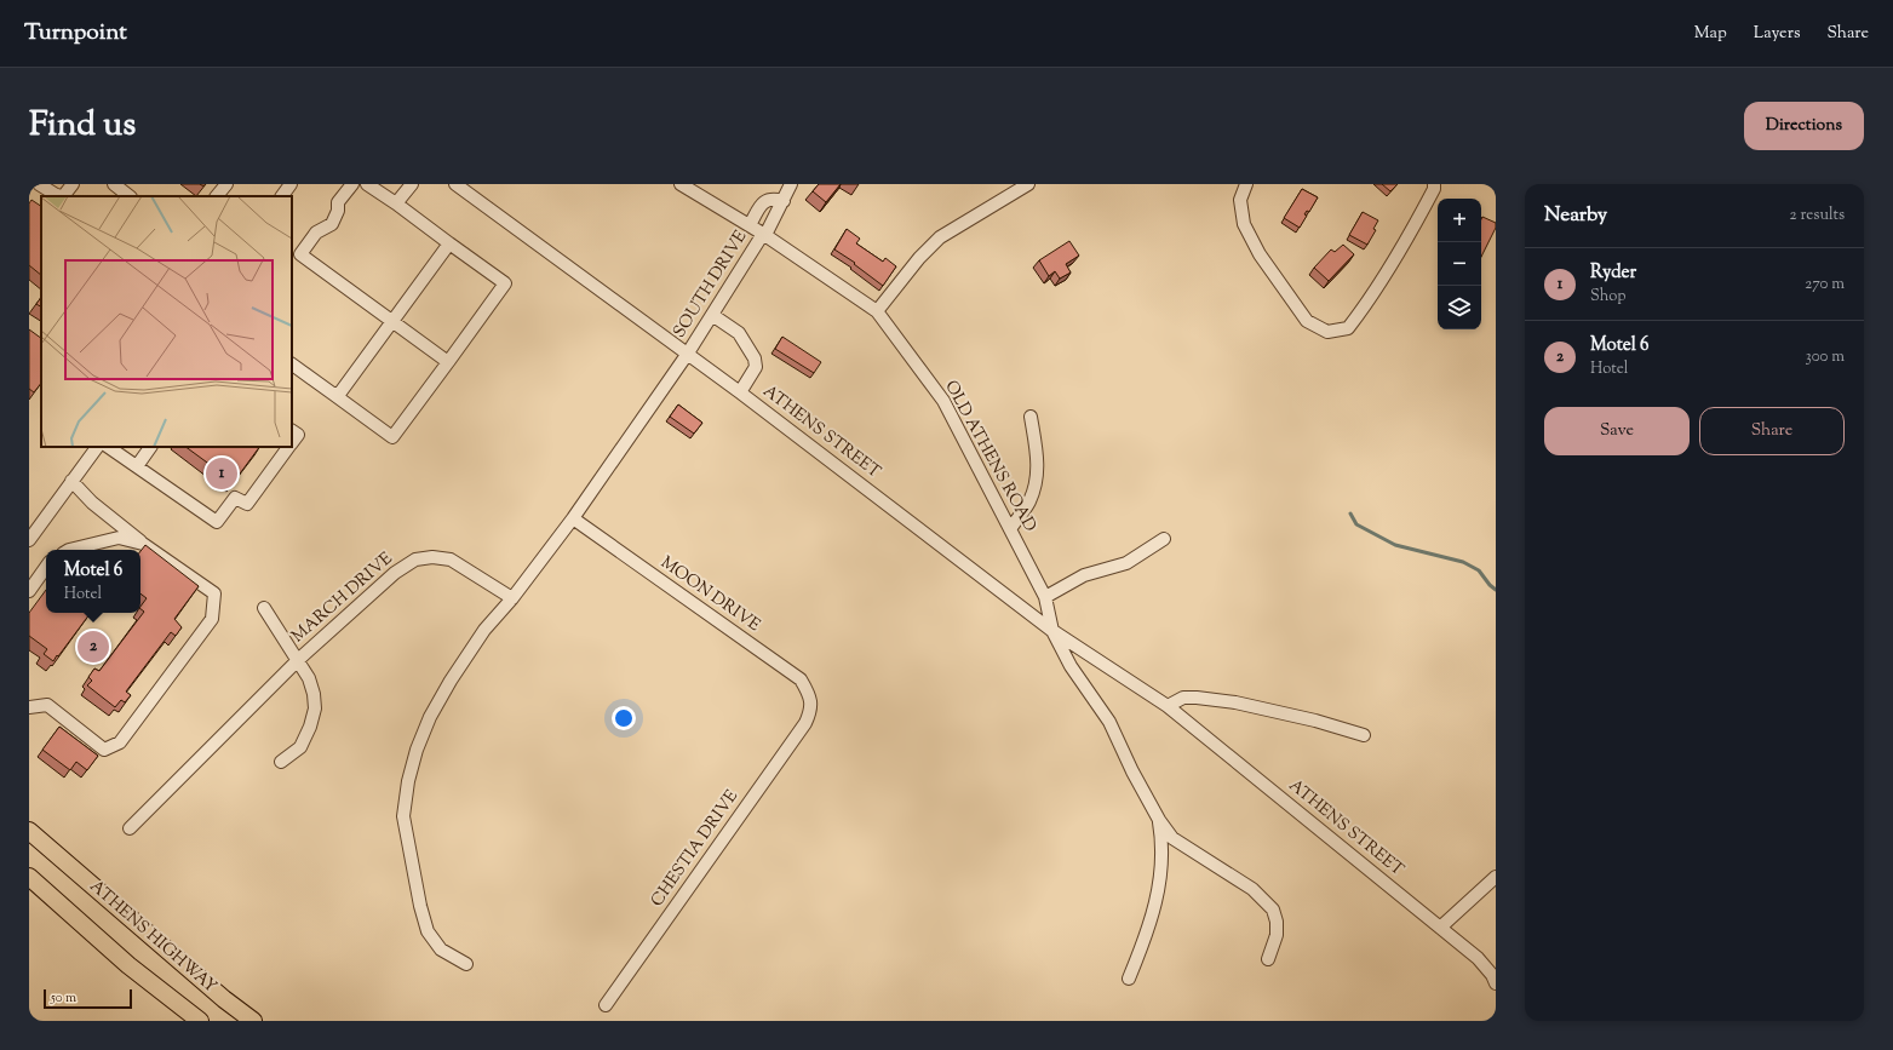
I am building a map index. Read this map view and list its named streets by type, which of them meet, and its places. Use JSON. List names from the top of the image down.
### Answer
{
  "streets": {
    "highway": ["ATHENS HIGHWAY"],
    "street": [
      "SOUTH DRIVE",
      "ATHENS STREET",
      "OLD ATHENS ROAD",
      "MOON DRIVE",
      "MARCH DRIVE",
      "CHESTIA DRIVE"
    ]
  },
  "crossings": [
    ["SOUTH DRIVE", "ATHENS STREET"],
    ["SOUTH DRIVE", "OLD ATHENS ROAD"],
    ["ATHENS STREET", "OLD ATHENS ROAD"],
    ["MOON DRIVE", "CHESTIA DRIVE"]
  ],
  "scale_bar": "50 m",
  "page": {
    "header": "Turnpoint",
    "nav": ["Map", "Layers", "Share"],
    "title": "Find us",
    "buttons": [
      "Directions",
      ["Save", "Share"]
    ],
    "heading": ["Nearby", "2 results"],
    "map_buttons": ["+", "−"],
    "list": [
      {
        "mark": "1",
        "name": "Ryder",
        "note": "Shop",
        "value": "270 m"
      },
      {
        "mark": "2",
        "name": "Motel 6",
        "note": "Hotel",
        "value": "300 m"
      }
    ],
    "pins": ["1", "2"],
    "popup": ["Motel 6", "Hotel"],
    "scale": "50 m"
  }
}
